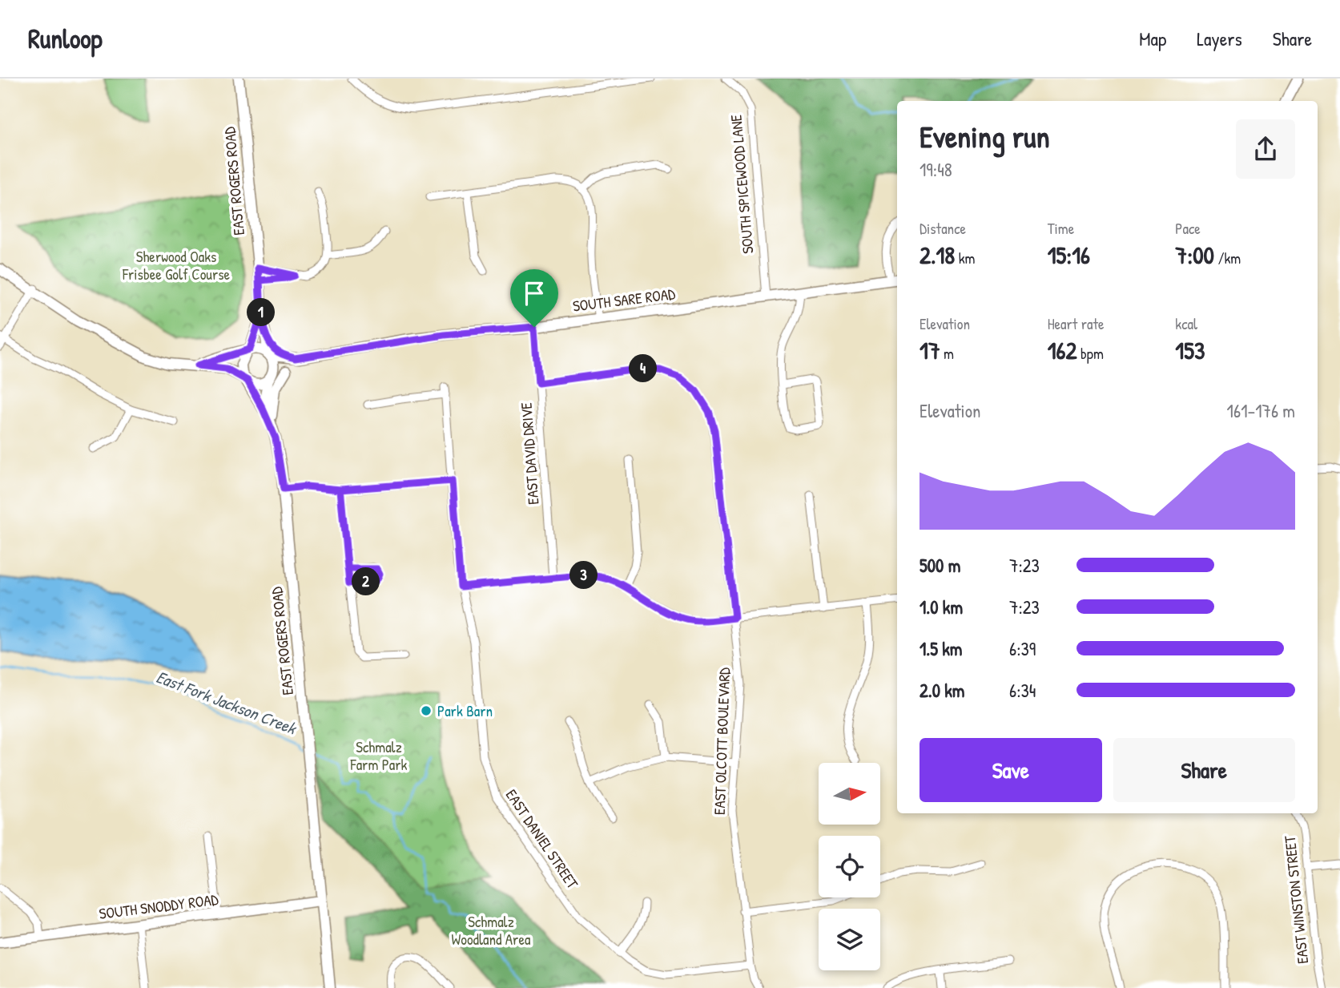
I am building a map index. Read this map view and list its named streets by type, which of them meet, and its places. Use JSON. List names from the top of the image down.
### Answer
{
  "streets": {
    "main road": ["EAST ROGERS ROAD", "SOUTH SARE ROAD", "SOUTH SNODDY ROAD"],
    "street": [
      "SOUTH SPICEWOOD LANE",
      "EAST DAVID DRIVE",
      "EAST OLCOTT BOULEVARD",
      "EAST DANIEL STREET",
      "EAST WINSTON STREET"
    ]
  },
  "crossings": [
    ["EAST ROGERS ROAD", "SOUTH SARE ROAD"],
    ["EAST ROGERS ROAD", "SOUTH SNODDY ROAD"],
    ["SOUTH SPICEWOOD LANE", "SOUTH SARE ROAD"],
    ["SOUTH SARE ROAD", "EAST DAVID DRIVE"],
    ["EAST DAVID DRIVE", "EAST OLCOTT BOULEVARD"],
    ["EAST OLCOTT BOULEVARD", "EAST DANIEL STREET"]
  ],
  "water": ["East Fork Jackson Creek"],
  "parks": ["Sherwood Oaks Frisbee Golf Course", "Schmalz Farm Park", "Schmalz Woodland Area"],
  "places": ["Park Barn"],
  "north": "right",
  "page": {
    "header": "Runloop",
    "nav": ["Map", "Layers", "Share"],
    "heading": ["Evening run", "19:48"],
    "stats": [
      ["Distance", "2.18 km"],
      ["Time", "15:16"],
      ["Pace", "7:00 /km"],
      ["Elevation", "17 m"],
      ["Heart rate", "162 bpm"],
      ["kcal", "153"]
    ],
    "pins": [
      "1",
      "4",
      "3",
      "2"
    ],
    "chart": ["Elevation", "161–176 m"],
    "list": [
      {
        "name": "500 m",
        "note": "7:23"
      },
      {
        "name": "1.0 km",
        "note": "7:23"
      },
      {
        "name": "1.5 km",
        "note": "6:39"
      },
      {
        "name": "2.0 km",
        "note": "6:34"
      }
    ],
    "buttons": ["Save", "Share"]
  }
}
